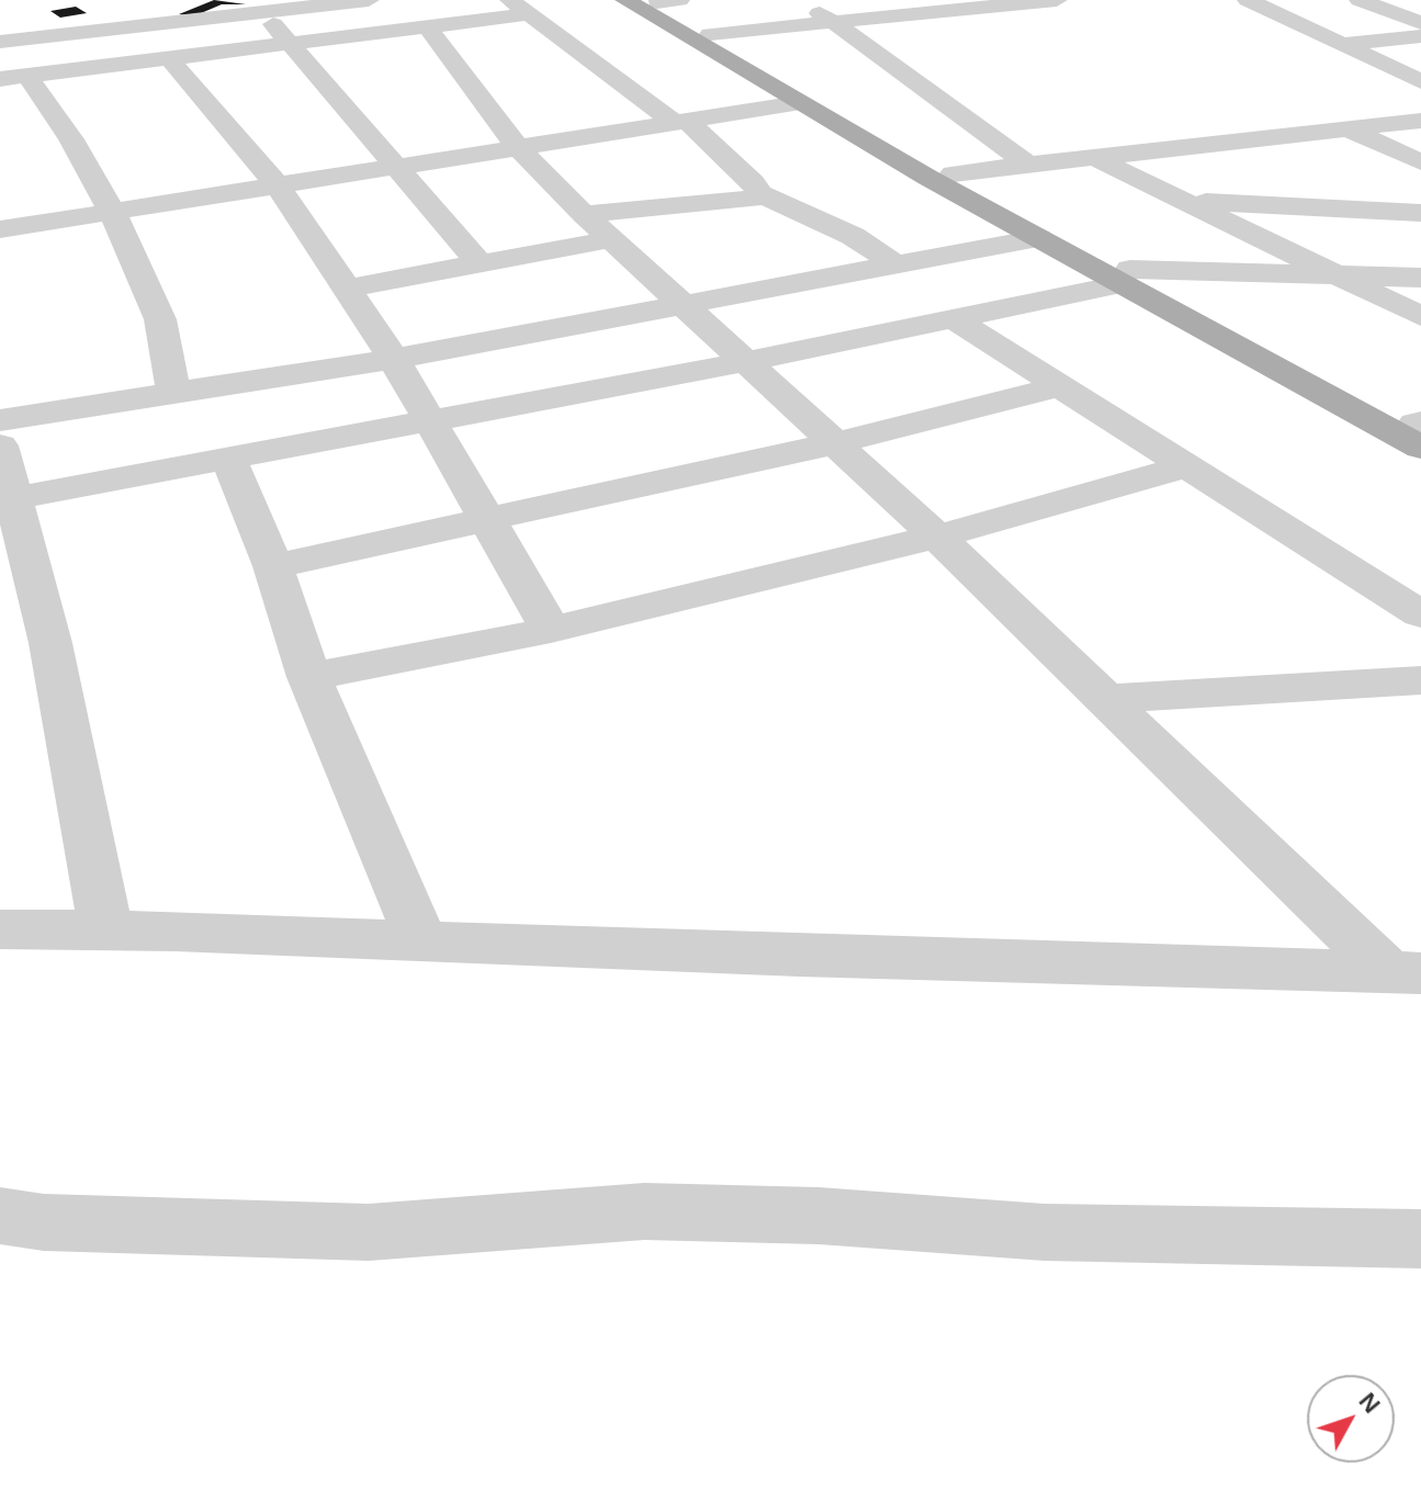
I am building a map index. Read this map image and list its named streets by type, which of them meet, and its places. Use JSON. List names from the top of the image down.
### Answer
{
  "north": "top right"
}
